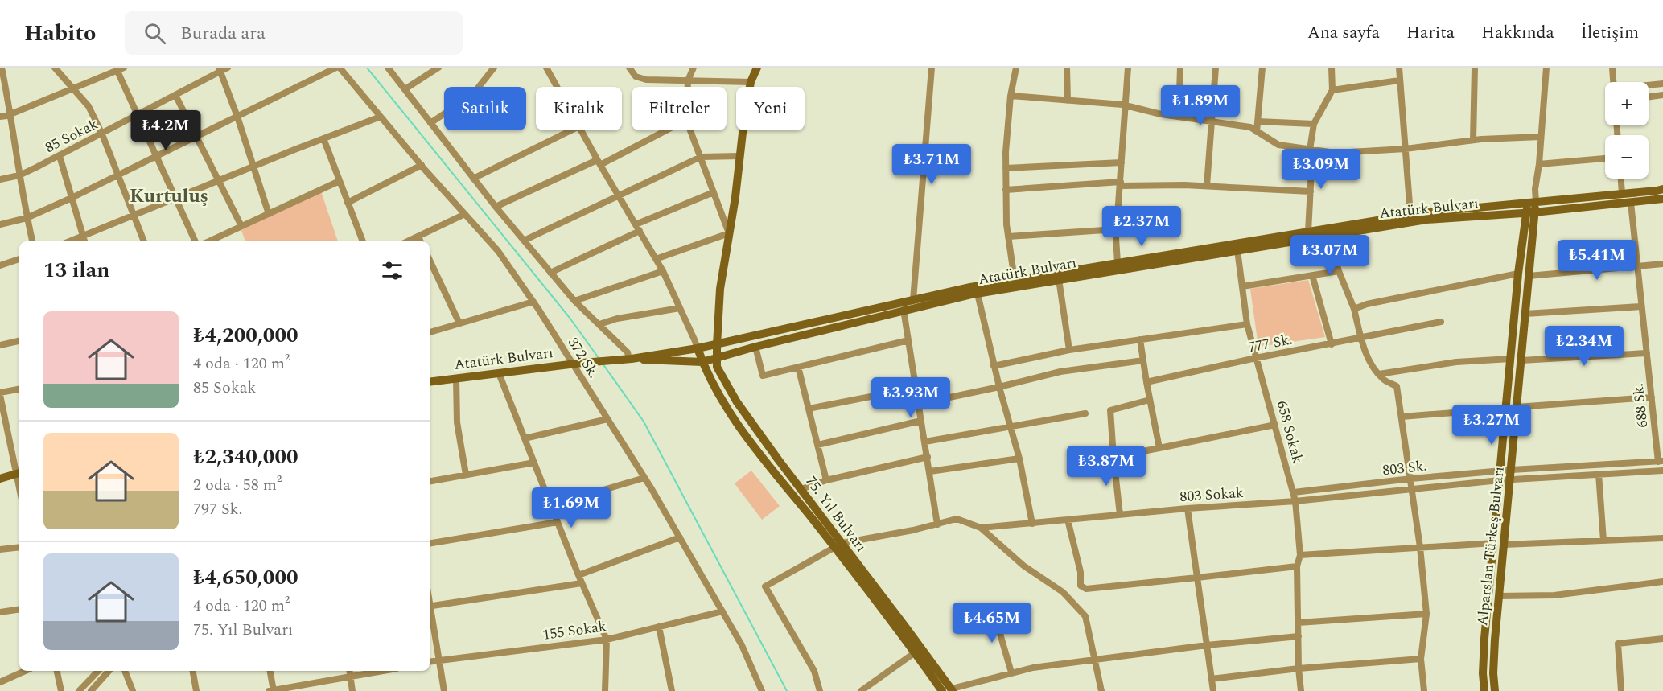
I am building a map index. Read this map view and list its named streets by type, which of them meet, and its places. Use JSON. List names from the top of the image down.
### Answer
{
  "streets": {
    "main road": ["Atatürk Bulvarı", "75. Yıl Bulvarı", "Alparslan Türkeş Bulvarı"],
    "street": [
      "85 Sokak",
      "777 Sk.",
      "372 Sk.",
      "688 Sk.",
      "658 Sokak",
      "803 Sk.",
      "803 Sokak",
      "155 Sokak"
    ]
  },
  "crossings": [
    ["Atatürk Bulvarı", "372 Sk."],
    ["Atatürk Bulvarı", "688 Sk."],
    ["Atatürk Bulvarı", "658 Sokak"],
    ["Atatürk Bulvarı", "75. Yıl Bulvarı"],
    ["Atatürk Bulvarı", "Alparslan Türkeş Bulvarı"],
    ["777 Sk.", "658 Sokak"],
    ["372 Sk.", "155 Sokak"],
    ["688 Sk.", "803 Sk."],
    ["658 Sokak", "803 Sk."],
    ["658 Sokak", "803 Sokak"],
    ["803 Sk.", "Alparslan Türkeş Bulvarı"],
    ["803 Sokak", "75. Yıl Bulvarı"],
    ["803 Sokak", "Alparslan Türkeş Bulvarı"]
  ],
  "districts": ["Kurtuluş"],
  "page": {
    "header": "Habito",
    "search": "Burada ara",
    "nav": [
      "Ana sayfa",
      "Harita",
      "Hakkında",
      "İletişim"
    ],
    "map_buttons": ["+", "−"],
    "price": [
      "₺1.89M",
      "₺4.2M",
      "₺3.71M",
      "₺3.09M",
      "₺2.37M",
      "₺3.07M",
      "₺5.41M",
      "₺2.34M",
      "₺3.93M",
      "₺3.27M",
      "₺3.87M",
      "₺1.69M",
      "₺4.65M"
    ],
    "chip": [
      "Satılık",
      "Kiralık",
      "Filtreler",
      "Yeni"
    ],
    "heading": "13 ilan",
    "list": [
      {
        "name": "₺4,200,000",
        "note": "4 oda · 120 m² · 85 Sokak"
      },
      {
        "name": "₺2,340,000",
        "note": "2 oda · 58 m² · 797 Sk."
      },
      {
        "name": "₺4,650,000",
        "note": "4 oda · 120 m² · 75. Yıl Bulvarı"
      }
    ]
  }
}
